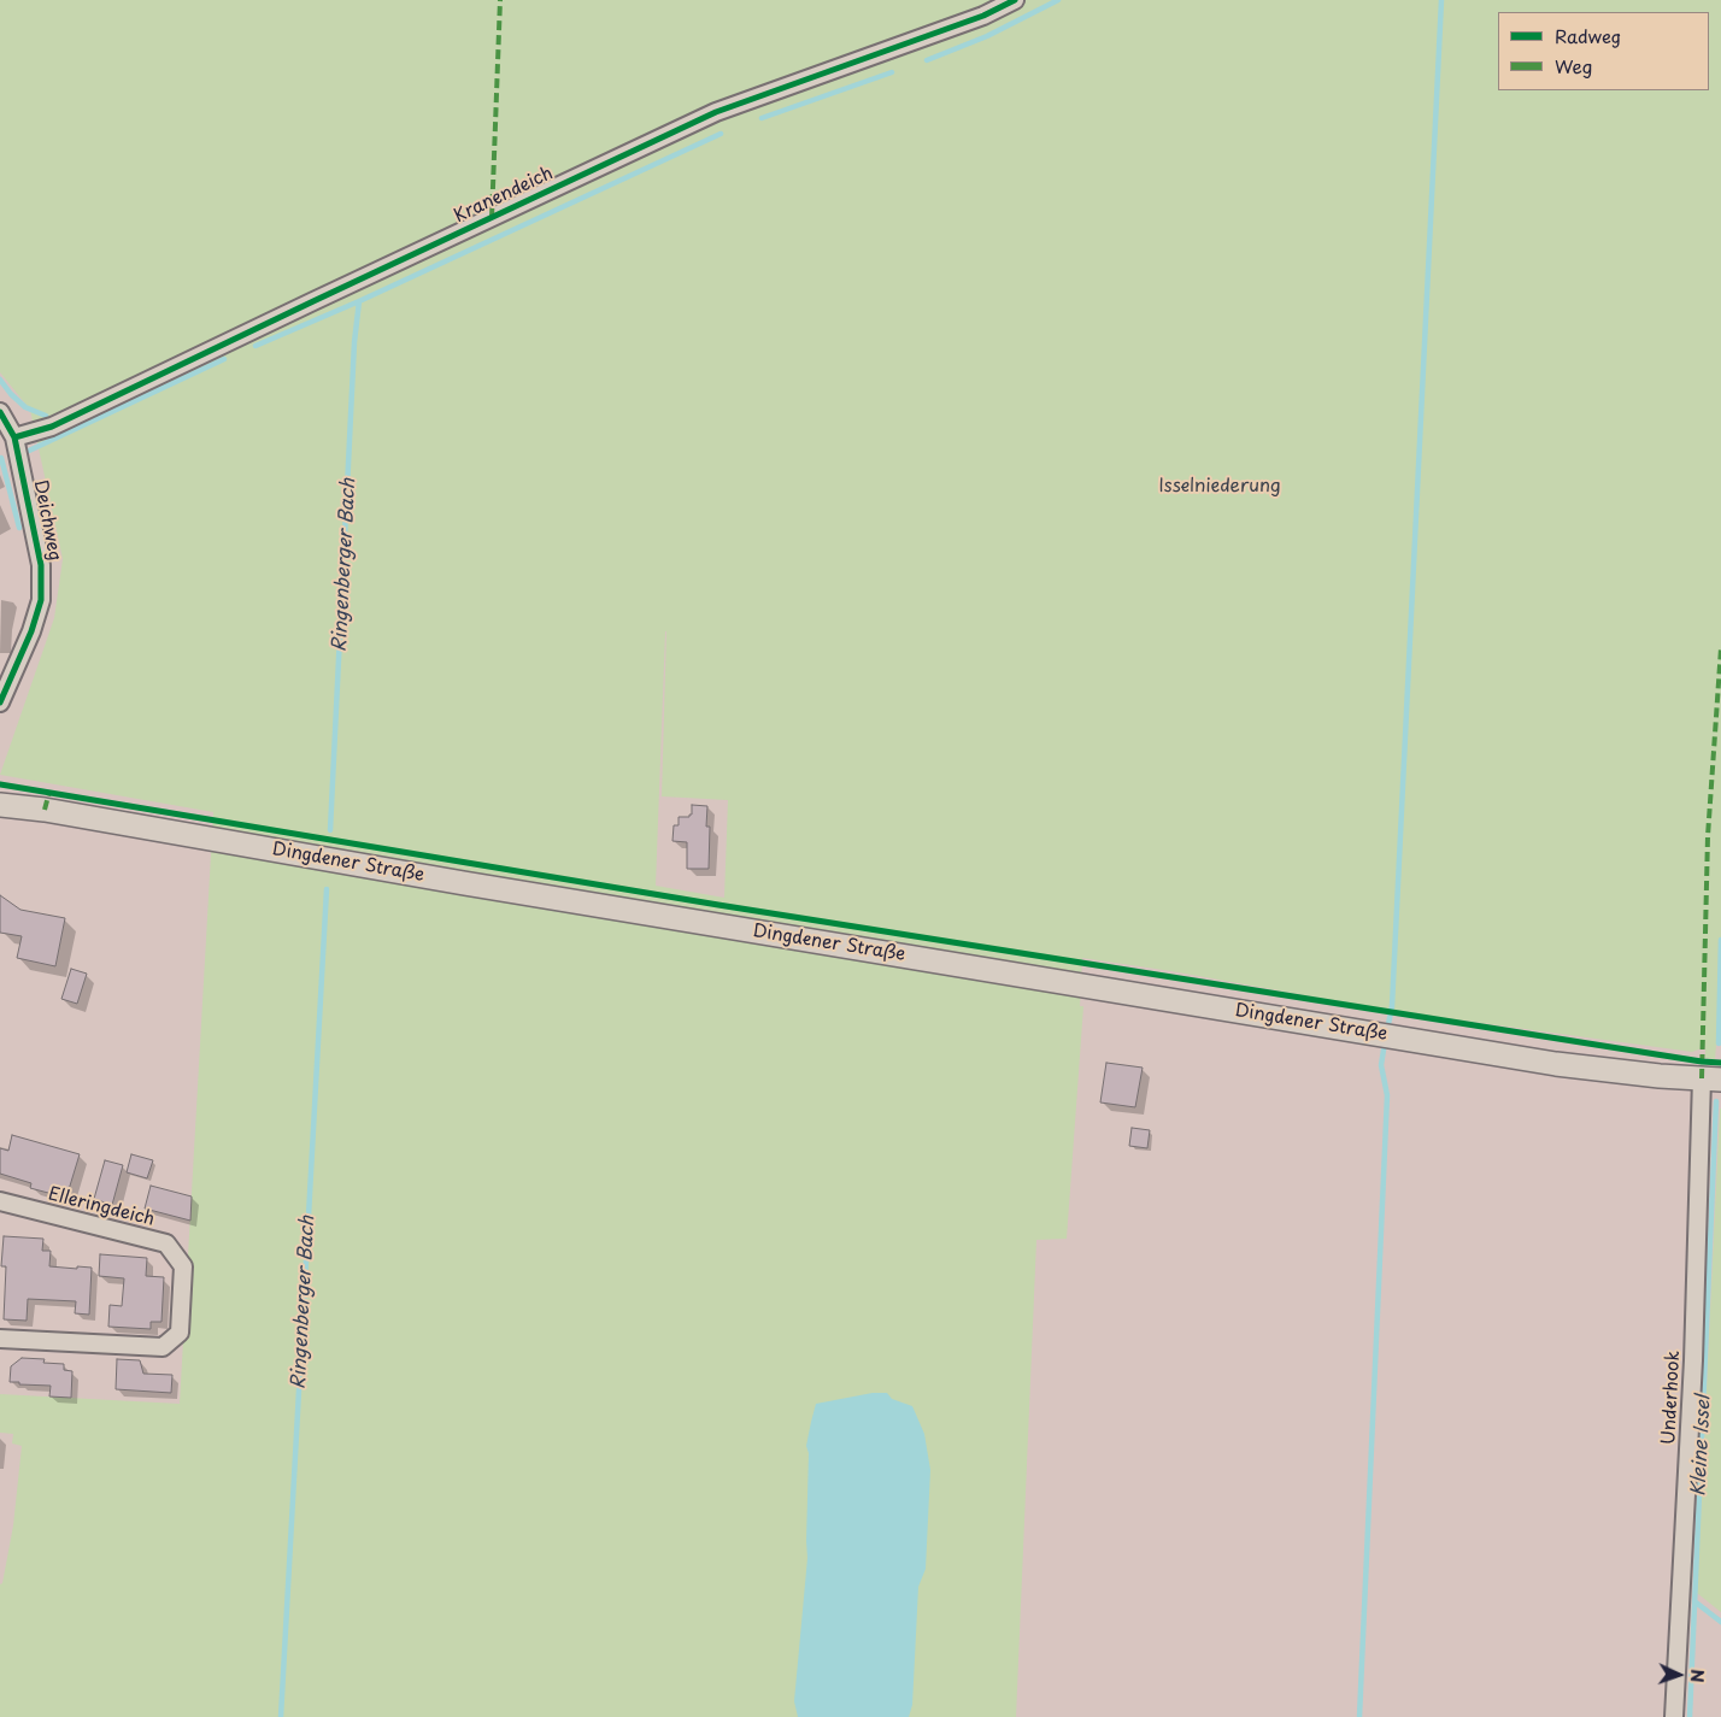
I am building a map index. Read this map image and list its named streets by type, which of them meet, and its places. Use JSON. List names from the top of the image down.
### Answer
{
  "streets": {
    "main road": ["Dingdener Straße"],
    "street": [
      "Kranendeich",
      "Deichweg",
      "Elleringdeich",
      "Underhook"
    ]
  },
  "crossings": [
    ["Kranendeich", "Deichweg"],
    ["Dingdener Straße", "Underhook"]
  ],
  "water": ["Ringenberger Bach", "Kleine Issel"],
  "parks": ["Isselniederung"],
  "legend": ["Radweg", "Weg"],
  "north": "right"
}
